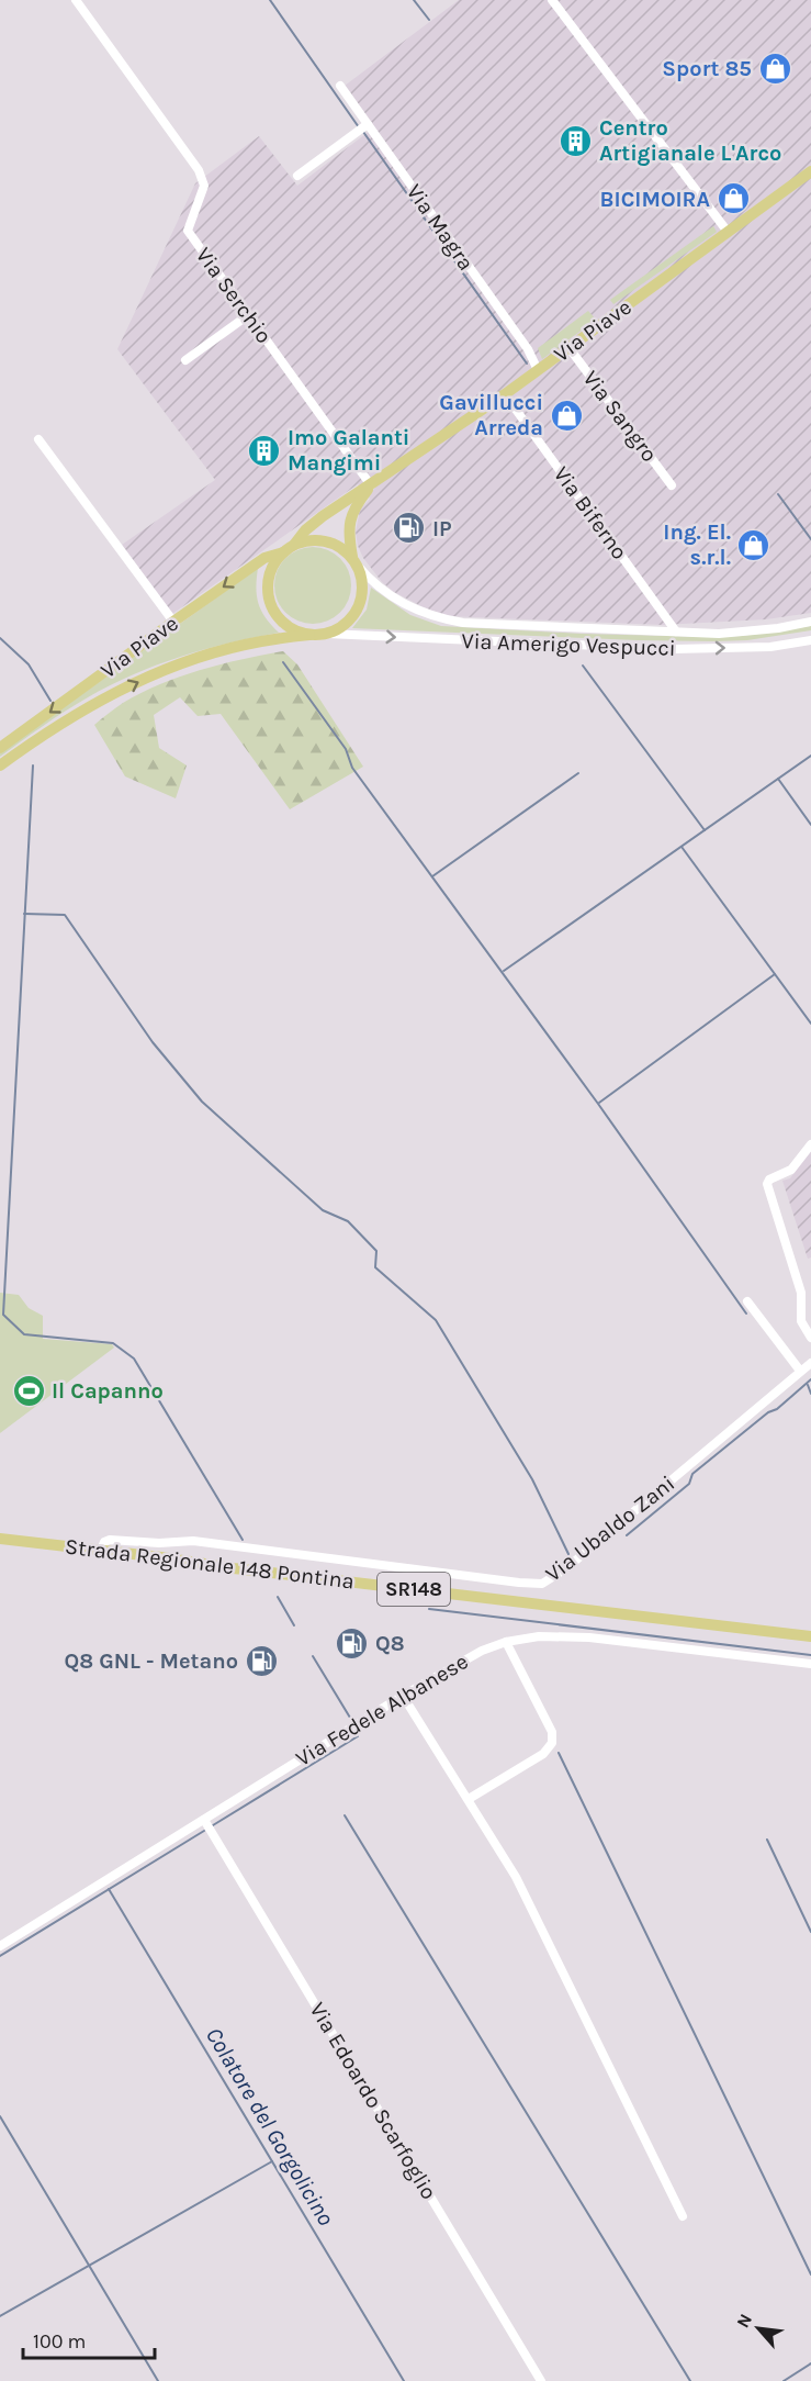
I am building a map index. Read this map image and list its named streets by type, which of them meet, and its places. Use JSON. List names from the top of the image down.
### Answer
{
  "streets": {
    "main road": ["Via Piave", "Strada Regionale 148 Pontina", "SR148"],
    "street": [
      "Via Magra",
      "Via Serchio",
      "Via Sangro",
      "Via Biferno",
      "Via Amerigo Vespucci",
      "Via Ubaldo Zani",
      "Via Fedele Albanese",
      "Via Edoardo Scarfoglio"
    ]
  },
  "crossings": [
    ["Via Magra", "Via Piave"],
    ["Via Serchio", "Via Piave"],
    ["Via Piave", "Via Sangro"],
    ["Via Piave", "Via Biferno"],
    ["Via Piave", "Via Amerigo Vespucci"],
    ["Via Biferno", "Via Amerigo Vespucci"],
    ["Via Ubaldo Zani", "Strada Regionale 148 Pontina"],
    ["Via Fedele Albanese", "Via Edoardo Scarfoglio"]
  ],
  "water": ["Colatore del Gorgolicino"],
  "places": {
    "shop": [
      "Sport 85",
      "BICIMOIRA",
      "Gavillucci Arreda",
      "Ing. El. s.r.l."
    ],
    "building": ["Centro Artigianale L'Arco", "Imo Galanti Mangimi"],
    "fuel station": ["IP", "Q8", "Q8 GNL - Metano"],
    "sports": ["Il Capanno"]
  },
  "scale_bar": "100 m",
  "north": "top left"
}
